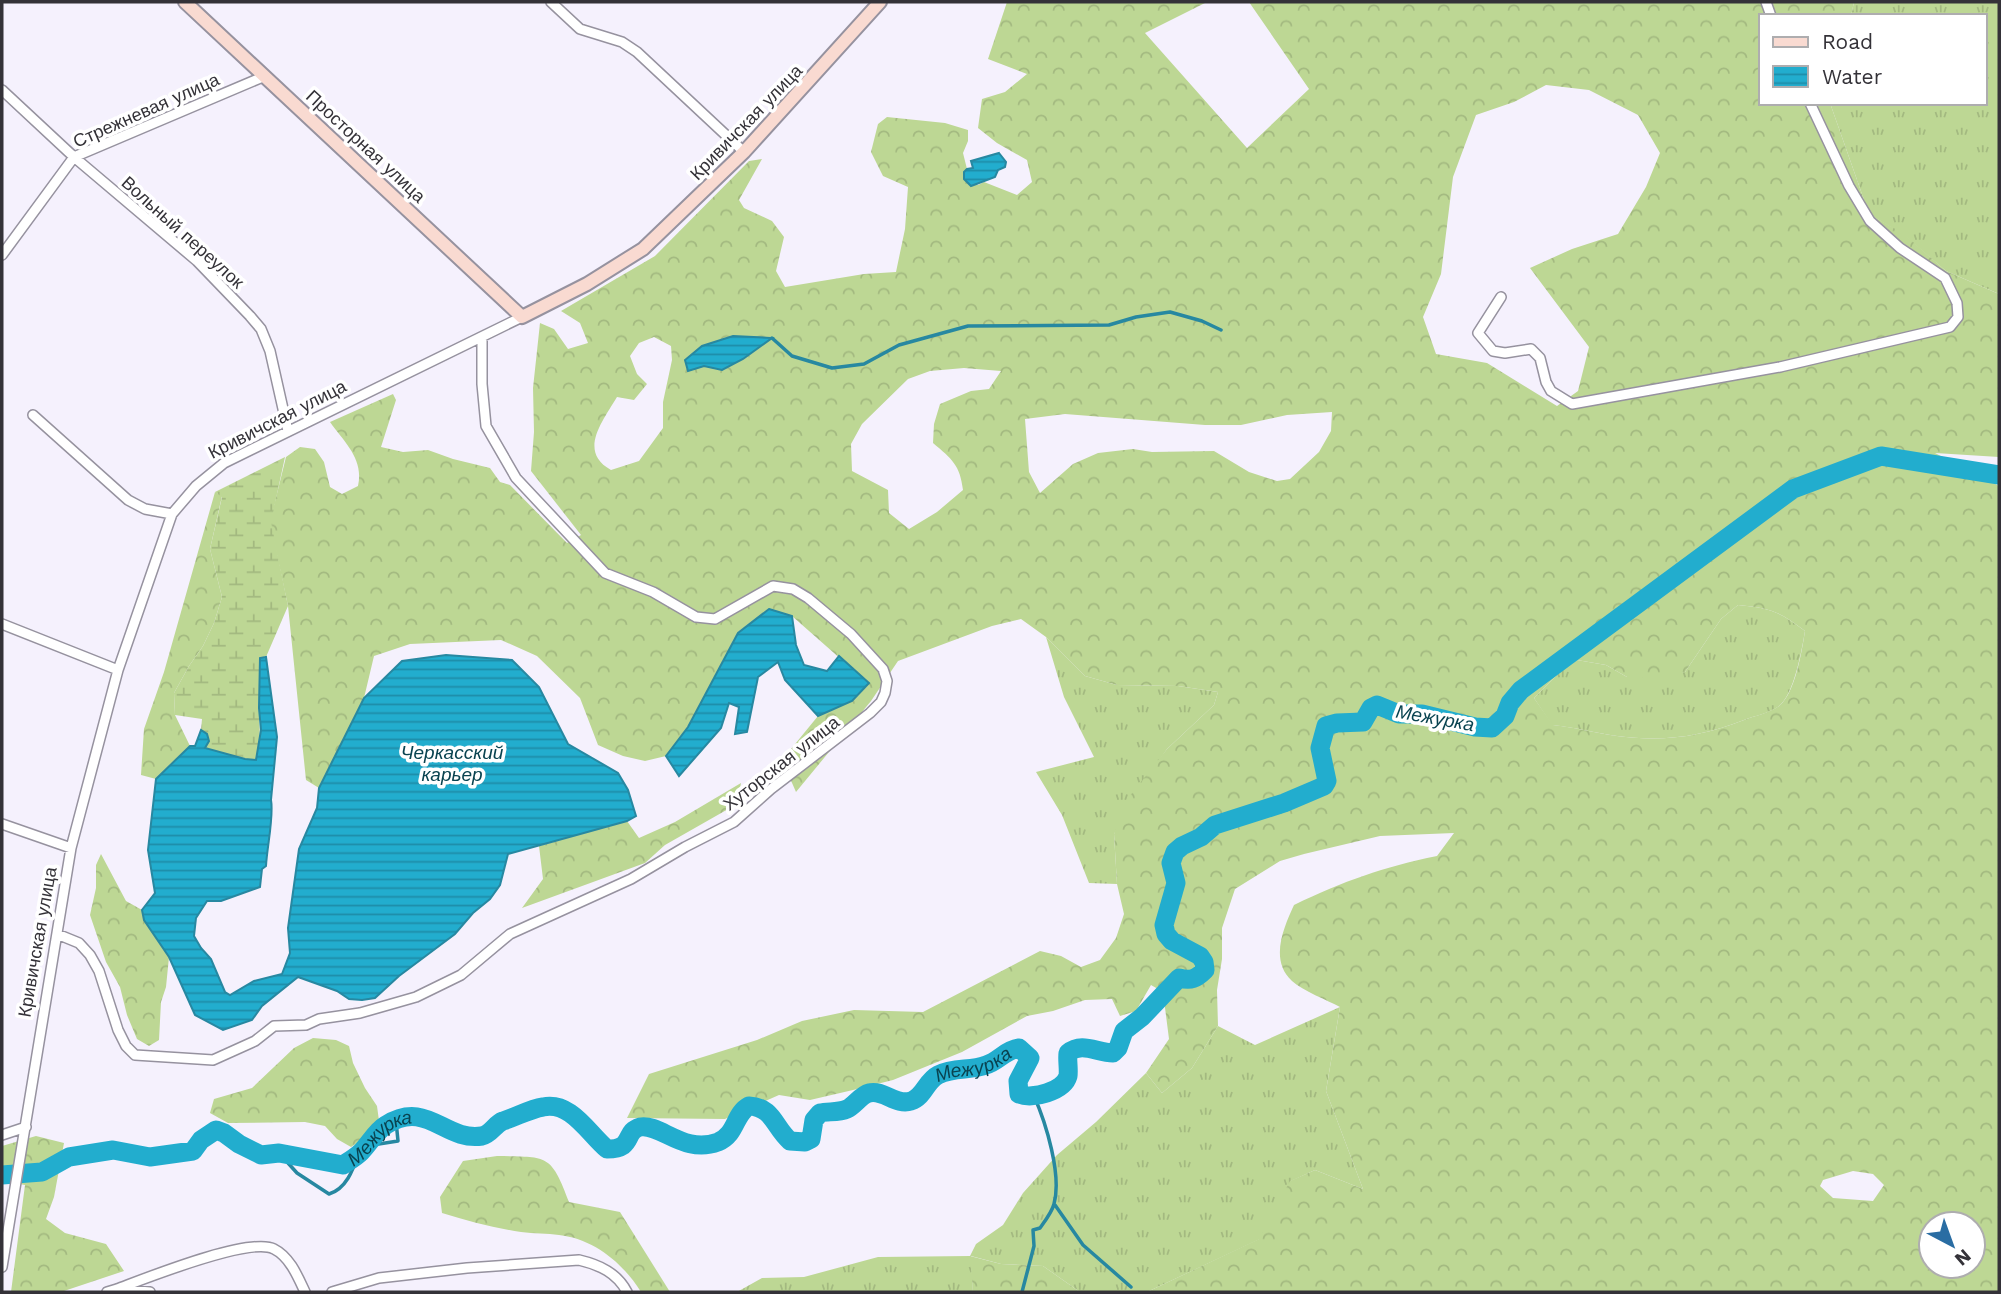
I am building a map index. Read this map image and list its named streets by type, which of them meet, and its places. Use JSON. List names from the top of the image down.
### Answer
{
  "streets": {
    "street": [
      "Стрежневая улица",
      "Кривичская улица",
      "Просторная улица",
      "Вольный переулок",
      "Хуторская улица"
    ]
  },
  "crossings": [
    ["Стрежневая улица", "Просторная улица"],
    ["Стрежневая улица", "Вольный переулок"],
    ["Кривичская улица", "Просторная улица"],
    ["Кривичская улица", "Вольный переулок"],
    ["Кривичская улица", "Хуторская улица"]
  ],
  "water": ["Межурка", "Черкасский карьер"],
  "legend": ["Road", "Water"],
  "north": "bottom right"
}
